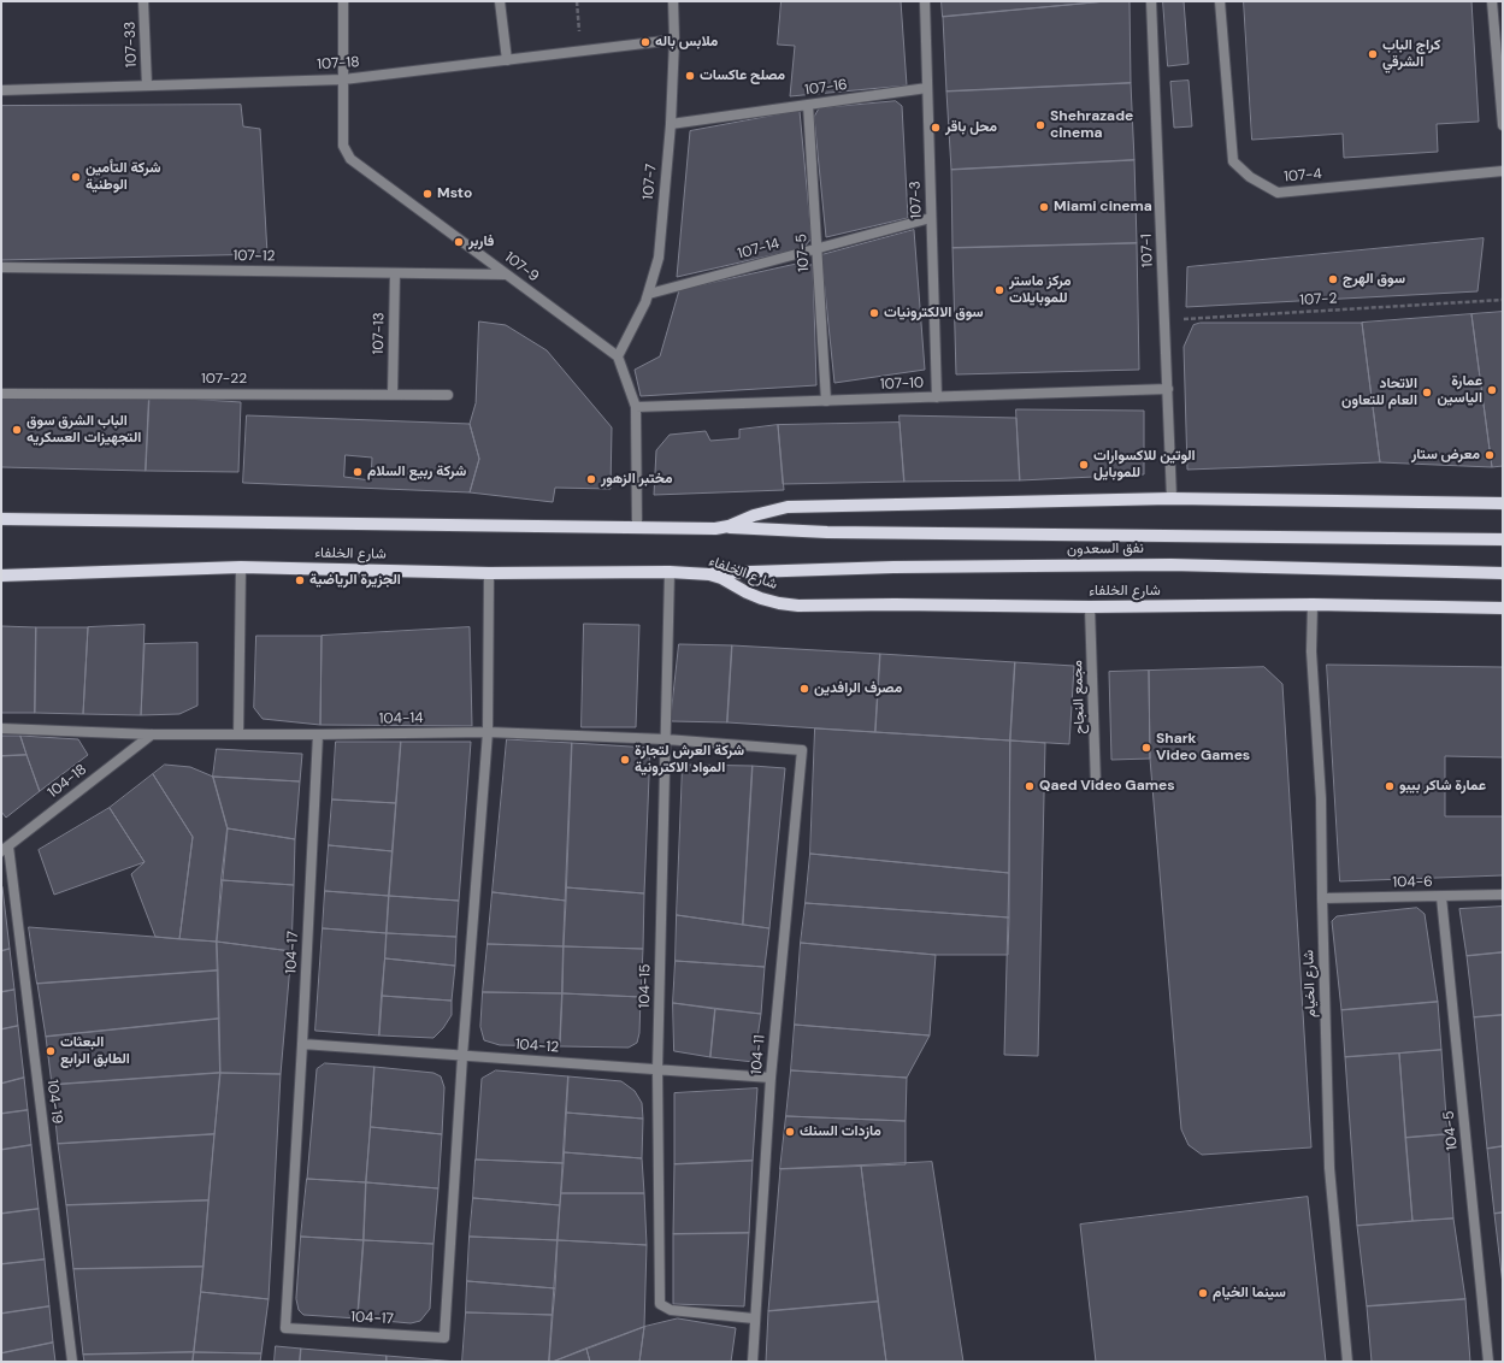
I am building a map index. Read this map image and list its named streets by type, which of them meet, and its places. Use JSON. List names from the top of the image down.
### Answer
{
  "streets": {
    "main road": ["نفق السعدون", "شارع الخلفاء"],
    "street": [
      "107-33",
      "107-18",
      "107-16",
      "107-4",
      "107-7",
      "107-3",
      "107-14",
      "107-1",
      "107-5",
      "107-12",
      "107-9",
      "107-13",
      "107-22",
      "107-10",
      "مجمع النجاح",
      "104-14",
      "104-18",
      "104-6",
      "104-17",
      "شارع الخيام",
      "104-15",
      "104-12",
      "104-11",
      "104-19",
      "104-5"
    ],
    "path": ["107-2"]
  },
  "crossings": [
    ["107-33", "107-18"],
    ["107-18", "107-7"],
    ["107-18", "107-9"],
    ["107-16", "107-7"],
    ["107-16", "107-3"],
    ["107-16", "107-5"],
    ["107-7", "107-14"],
    ["107-7", "107-9"],
    ["107-3", "107-14"],
    ["107-3", "107-10"],
    ["107-14", "107-5"],
    ["107-1", "107-2"],
    ["107-1", "107-10"],
    ["107-5", "107-10"],
    ["107-12", "107-9"],
    ["107-12", "107-13"],
    ["107-13", "107-22"],
    ["نفق السعدون", "شارع الخلفاء"],
    ["شارع الخلفاء", "مجمع النجاح"],
    ["شارع الخلفاء", "104-17"],
    ["شارع الخلفاء", "شارع الخيام"],
    ["شارع الخلفاء", "104-15"],
    ["104-14", "104-18"],
    ["104-14", "104-17"],
    ["104-14", "104-15"],
    ["104-14", "104-11"],
    ["104-18", "104-19"],
    ["104-6", "شارع الخيام"],
    ["104-6", "104-5"],
    ["104-17", "104-12"],
    ["104-15", "104-12"],
    ["104-15", "104-11"],
    ["104-12", "104-11"]
  ],
  "places": [
    "ملابس باله",
    "كراج الباب الشرقي",
    "مصلح عاكسات",
    "Shehrazade cinema",
    "محل باقر",
    "شركة التأمين الوطنية",
    "Msto",
    "Miami cinema",
    "فاربر",
    "سوق الهرج",
    "مركز ماستر للموبايلات",
    "سوق الالكترونيات",
    "عمارة الياسين",
    "الاتحاد العام للتعاون",
    "الباب الشرق سوق التجهيزات العسكريه",
    "معرض ستار",
    "الوتين للاكسوارات للموبايل",
    "شركة ربيع السلام",
    "مختبر الزهور",
    "الجزيرة الرياضية",
    "مصرف الرافدين",
    "Shark Video Games",
    "شركة العرش لتجارة المواد الاكترونية",
    "Qaed Video Games",
    "عمارة شاكر بيبو",
    "البعثات الطابق الرابع",
    "مازدات السنك",
    "سينما الخيام"
  ]
}
